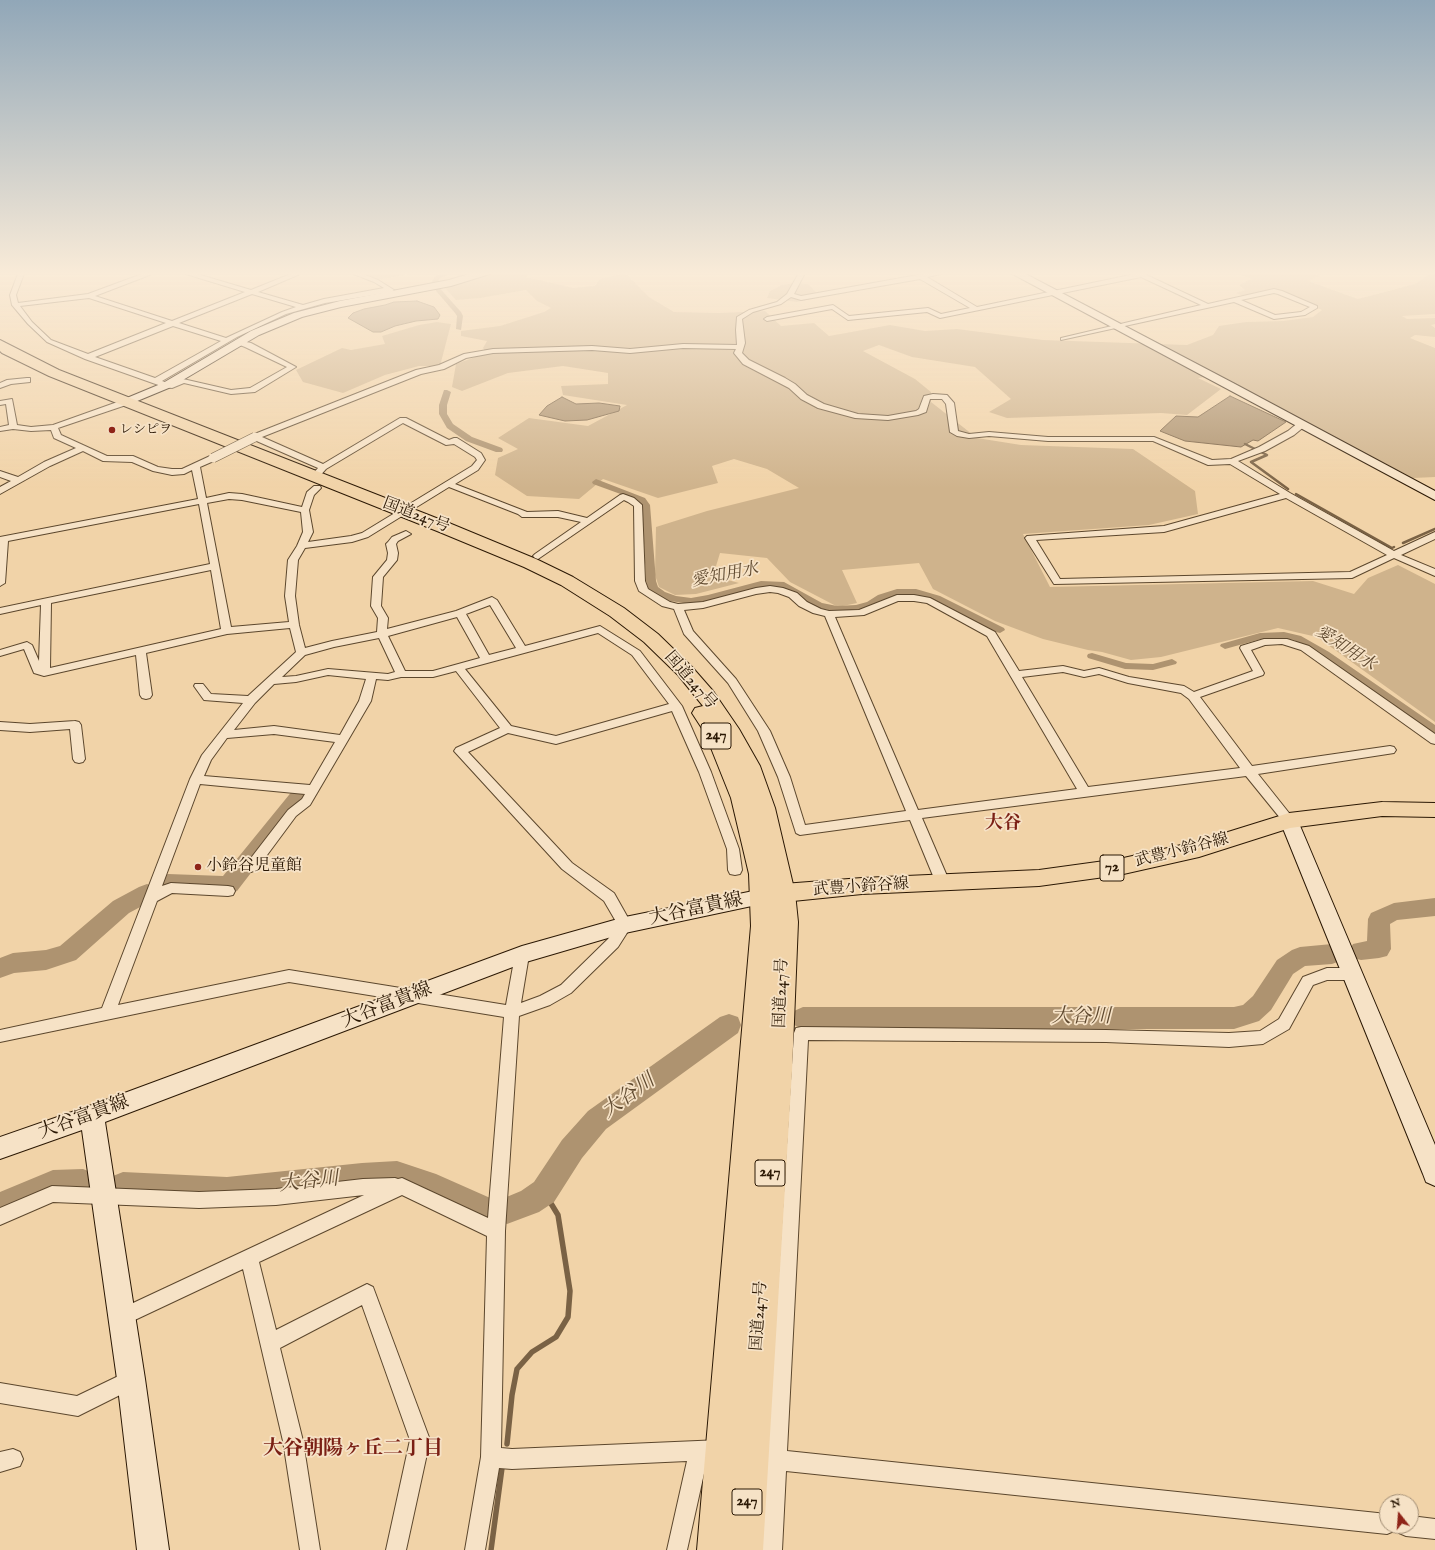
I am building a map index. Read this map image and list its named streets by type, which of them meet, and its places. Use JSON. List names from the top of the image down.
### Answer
{
  "streets": {
    "highway": ["国道247号", "247"],
    "main road": ["武豊小鈴谷線", "72"],
    "street": ["大谷富貴線"]
  },
  "crossings": [
    ["国道247号", "武豊小鈴谷線"],
    ["国道247号", "大谷富貴線"],
    ["武豊小鈴谷線", "大谷富貴線"]
  ],
  "districts": ["大谷", "大谷朝陽ヶ丘二丁目"],
  "water": ["愛知用水", "大谷川"],
  "places": ["レシピヲ", "小鈴谷児童館"],
  "north": "top"
}
